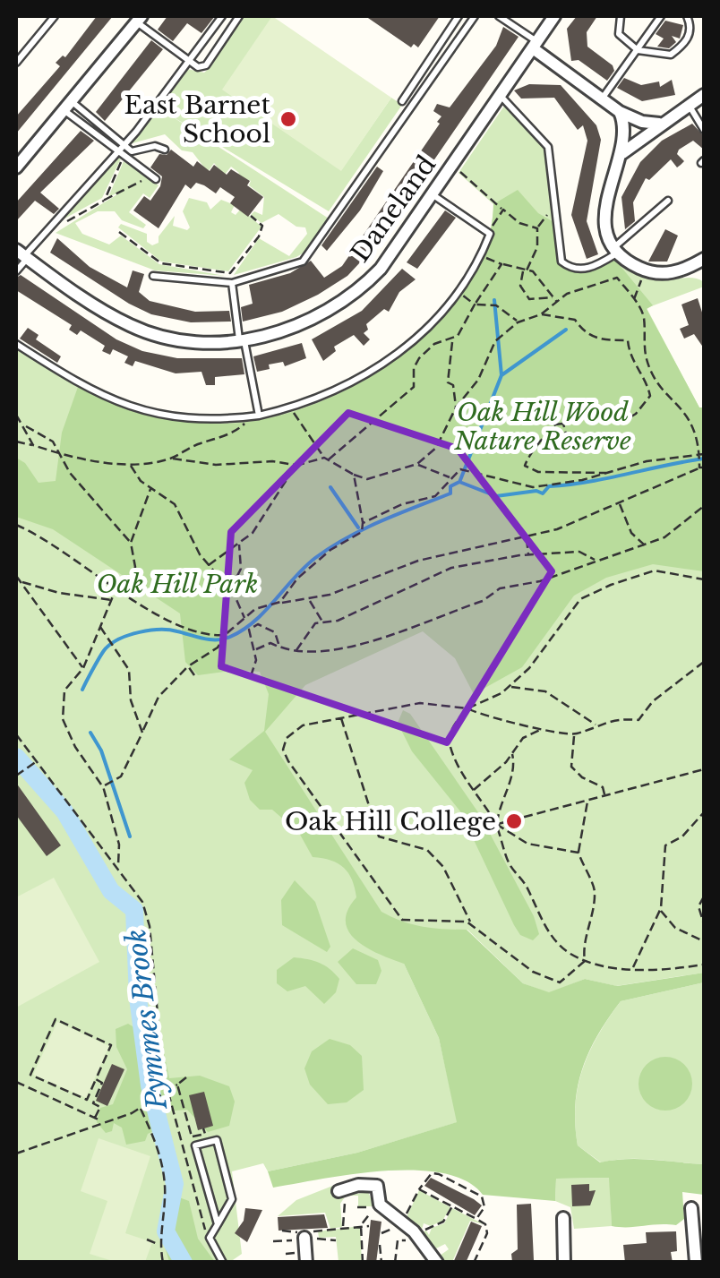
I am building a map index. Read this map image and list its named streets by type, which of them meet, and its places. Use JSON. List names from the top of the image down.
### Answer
{
  "streets": {
    "street": ["Daneland"]
  },
  "water": ["Pymmes Brook"],
  "parks": ["Oak Hill Wood Nature Reserve", "Oak Hill Park"],
  "places": ["East Barnet School", "Oak Hill College"]
}
